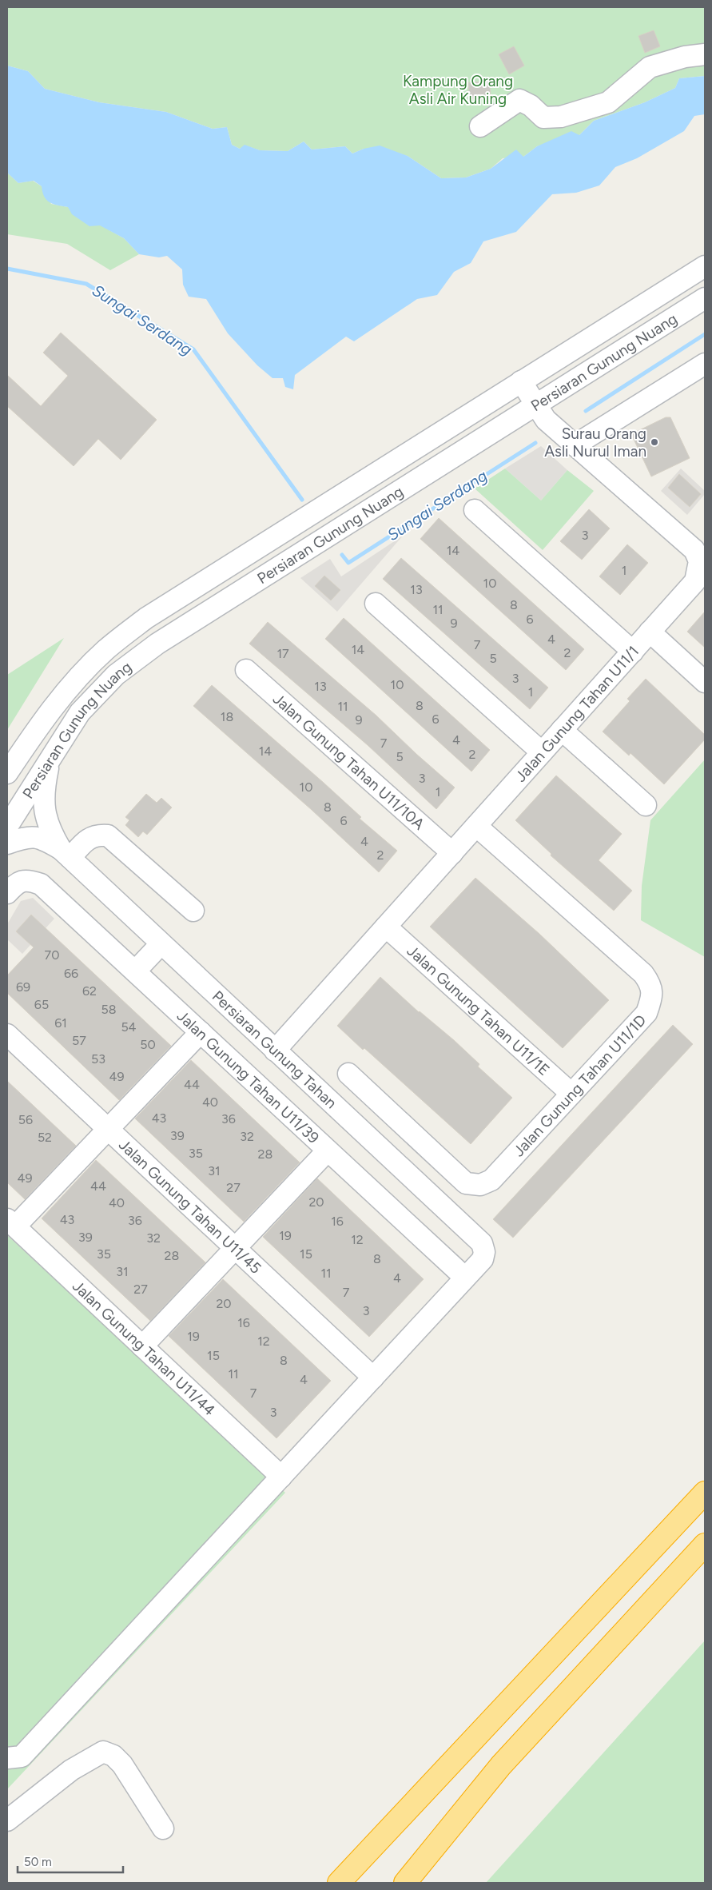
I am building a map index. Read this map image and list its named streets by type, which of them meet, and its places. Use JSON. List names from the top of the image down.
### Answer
{
  "streets": {
    "street": [
      "Persiaran Gunung Nuang",
      "Jalan Gunung Tahan U11/1",
      "Jalan Gunung Tahan U11/10A",
      "Jalan Gunung Tahan U11/1E",
      "Persiaran Gunung Tahan",
      "Jalan Gunung Tahan U11/39",
      "Jalan Gunung Tahan U11/1D",
      "Jalan Gunung Tahan U11/45",
      "Jalan Gunung Tahan U11/44"
    ]
  },
  "crossings": [
    ["Persiaran Gunung Nuang", "Jalan Gunung Tahan U11/1"],
    ["Jalan Gunung Tahan U11/1", "Jalan Gunung Tahan U11/10A"],
    ["Jalan Gunung Tahan U11/1", "Jalan Gunung Tahan U11/1E"],
    ["Jalan Gunung Tahan U11/1", "Persiaran Gunung Tahan"],
    ["Jalan Gunung Tahan U11/1", "Jalan Gunung Tahan U11/1D"],
    ["Jalan Gunung Tahan U11/1E", "Jalan Gunung Tahan U11/1D"],
    ["Persiaran Gunung Tahan", "Jalan Gunung Tahan U11/39"]
  ],
  "water": ["Sungai Serdang"],
  "parks": ["Kampung Orang Asli Air Kuning"],
  "places": ["Surau Orang Asli Nurul Iman"],
  "house_numbers": [
    "3",
    "14",
    "1",
    "10",
    "13",
    "8",
    "11",
    "6",
    "9",
    "4",
    "7",
    "14",
    "2",
    "17",
    "5",
    "3",
    "10",
    "13",
    "1",
    "8",
    "11",
    "18",
    "6",
    "9",
    "4",
    "7",
    "14",
    "2",
    "5",
    "3",
    "10",
    "1",
    "8",
    "6",
    "4",
    "2",
    "70",
    "66",
    "69",
    "62",
    "65",
    "58",
    "61",
    "54",
    "57",
    "50",
    "53",
    "49",
    "44",
    "40",
    "43",
    "36",
    "56",
    "39",
    "32",
    "52",
    "35",
    "28",
    "31",
    "49",
    "44",
    "27",
    "20",
    "40",
    "43",
    "36",
    "16",
    "19",
    "39",
    "32",
    "12",
    "35",
    "15",
    "28",
    "8",
    "31",
    "11",
    "4",
    "27",
    "7",
    "20",
    "3",
    "16",
    "19",
    "12",
    "15",
    "8",
    "11",
    "4",
    "7",
    "3"
  ],
  "scale_bar": "50 m"
}
